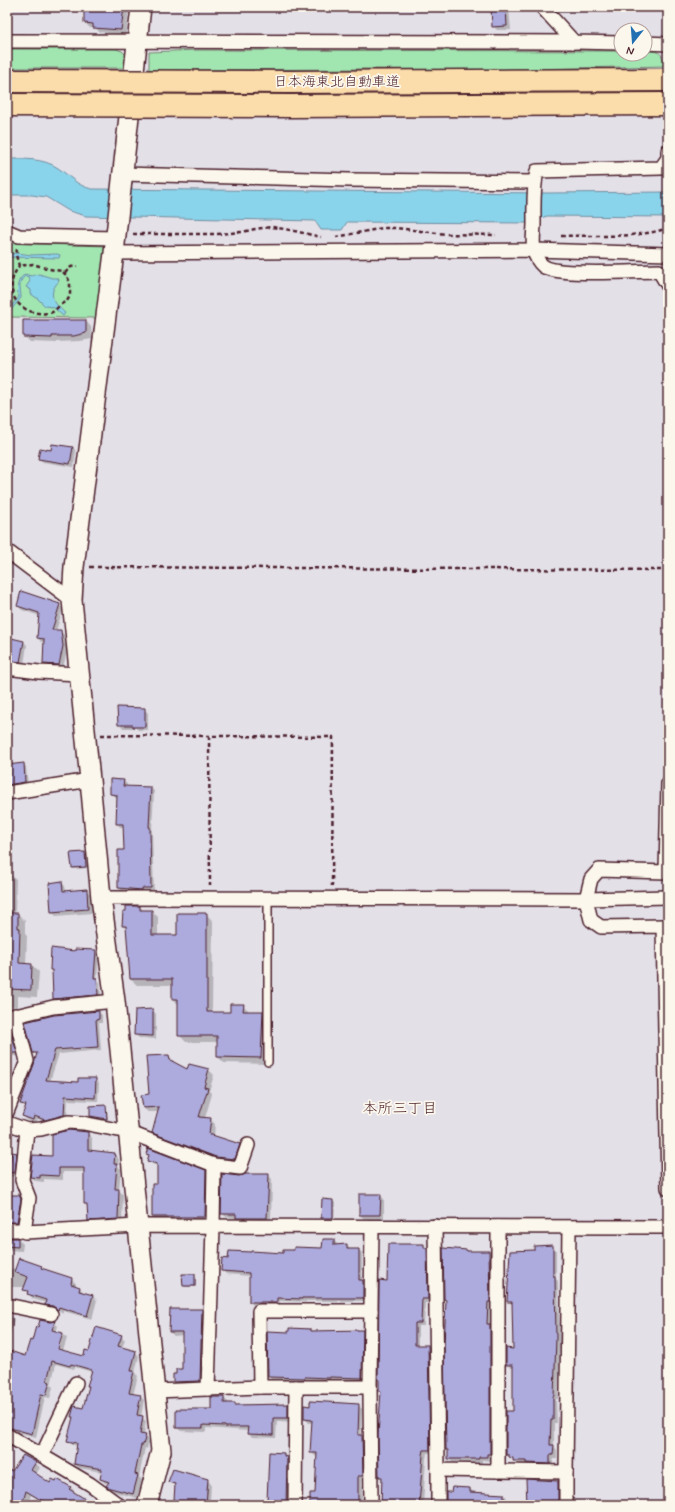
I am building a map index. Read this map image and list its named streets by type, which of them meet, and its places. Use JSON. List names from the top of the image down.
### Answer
{
  "streets": {
    "highway": ["日本海東北自動車道"]
  },
  "districts": ["本所三丁目"],
  "north": "bottom"
}
